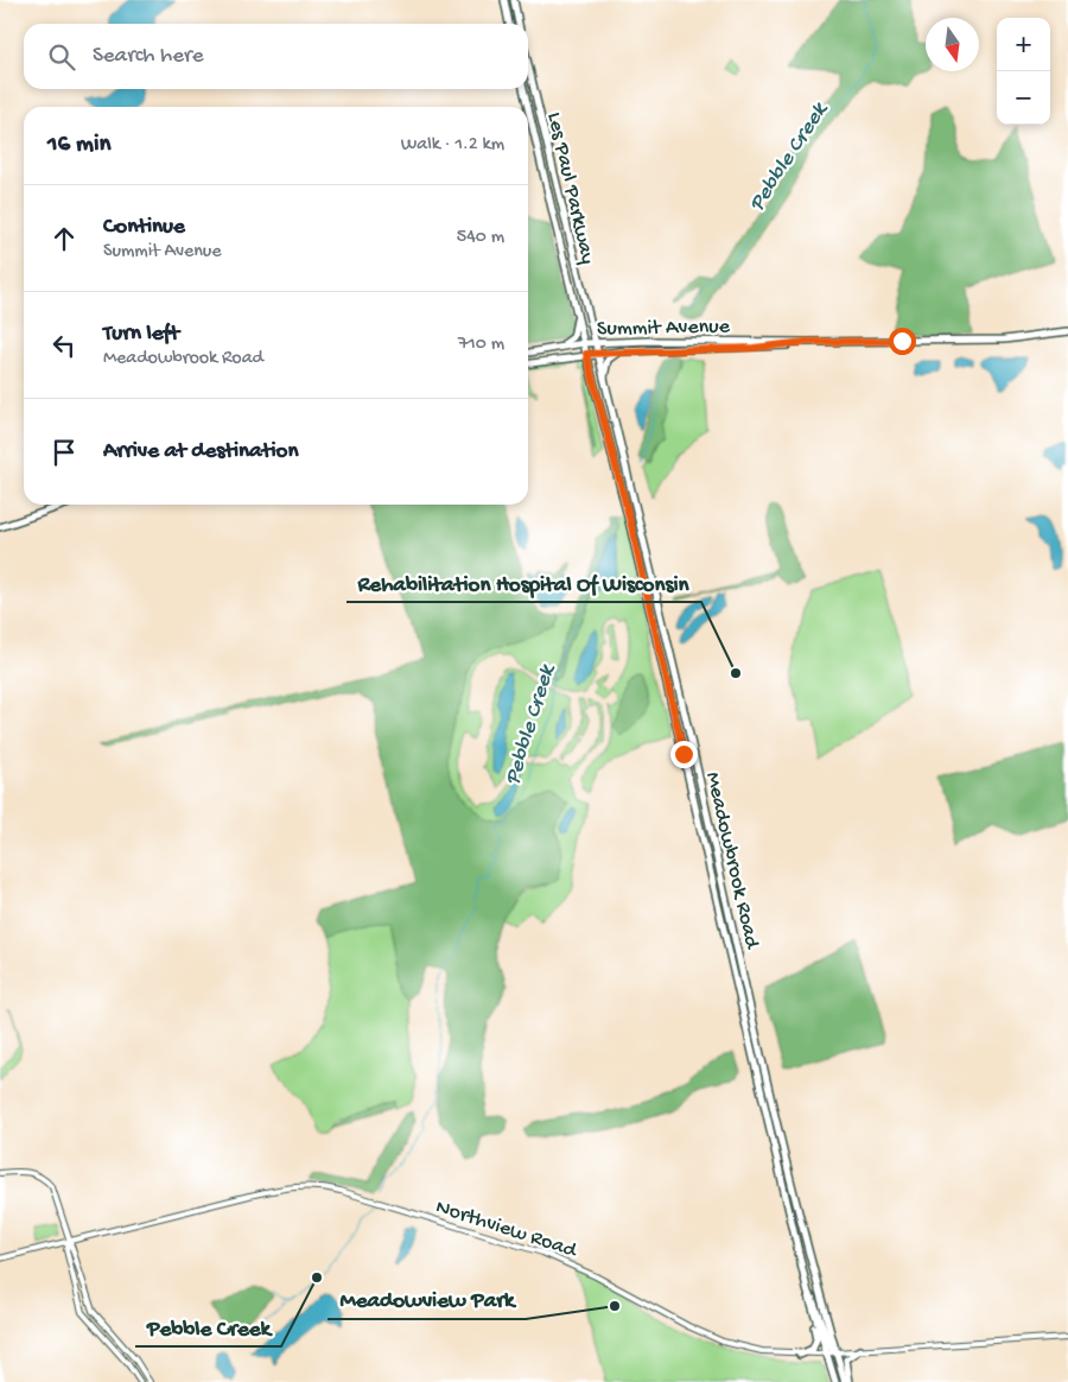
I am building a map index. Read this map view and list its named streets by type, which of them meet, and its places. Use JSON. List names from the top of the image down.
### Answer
{
  "streets": {
    "main road": ["Les Paul Parkway", "Summit Avenue", "Meadowbrook Road"],
    "street": ["Northview Road"]
  },
  "crossings": [
    ["Les Paul Parkway", "Summit Avenue"],
    ["Les Paul Parkway", "Meadowbrook Road"],
    ["Summit Avenue", "Meadowbrook Road"],
    ["Meadowbrook Road", "Northview Road"]
  ],
  "water": ["Pebble Creek"],
  "places": ["Rehabilitation Hospital Of Wisconsin", "Pebble Creek", "Meadowview Park"],
  "north": "bottom",
  "page": {
    "map_buttons": ["+", "−"],
    "search": "Search here",
    "heading": ["16 min", "Walk · 1.2 km"],
    "list": [
      ["Continue", "Summit Avenue", "540 m"],
      ["Turn left", "Meadowbrook Road", "710 m"],
      "Arrive at destination"
    ]
  }
}
